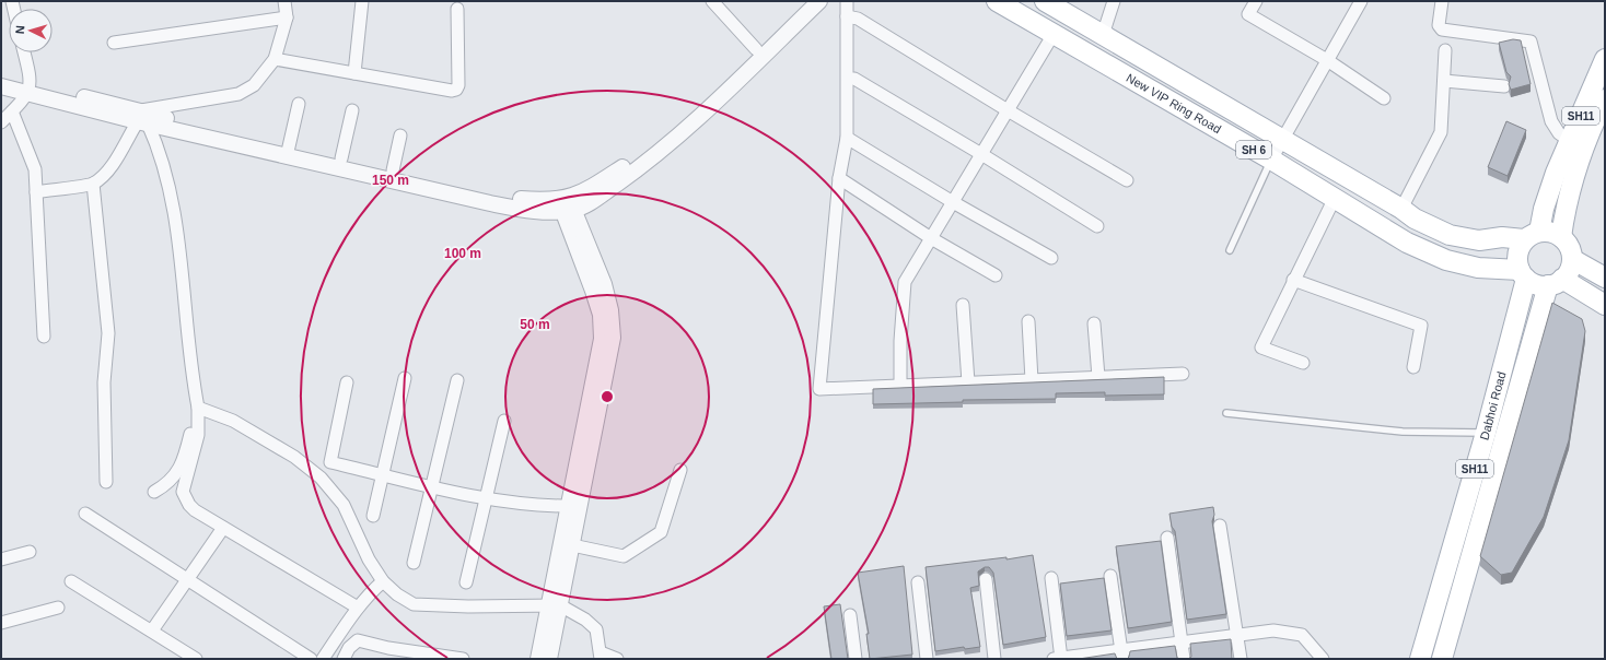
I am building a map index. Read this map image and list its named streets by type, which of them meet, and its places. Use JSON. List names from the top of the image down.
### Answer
{
  "streets": {
    "main road": [
      "New VIP Ring Road",
      "SH11",
      "SH 6",
      "Dabhoi Road"
    ]
  },
  "crossings": [
    ["New VIP Ring Road", "SH11"],
    ["New VIP Ring Road", "Dabhoi Road"],
    ["SH11", "Dabhoi Road"]
  ],
  "north": "left",
  "rings": ["150 m", "100 m", "50 m"]
}
